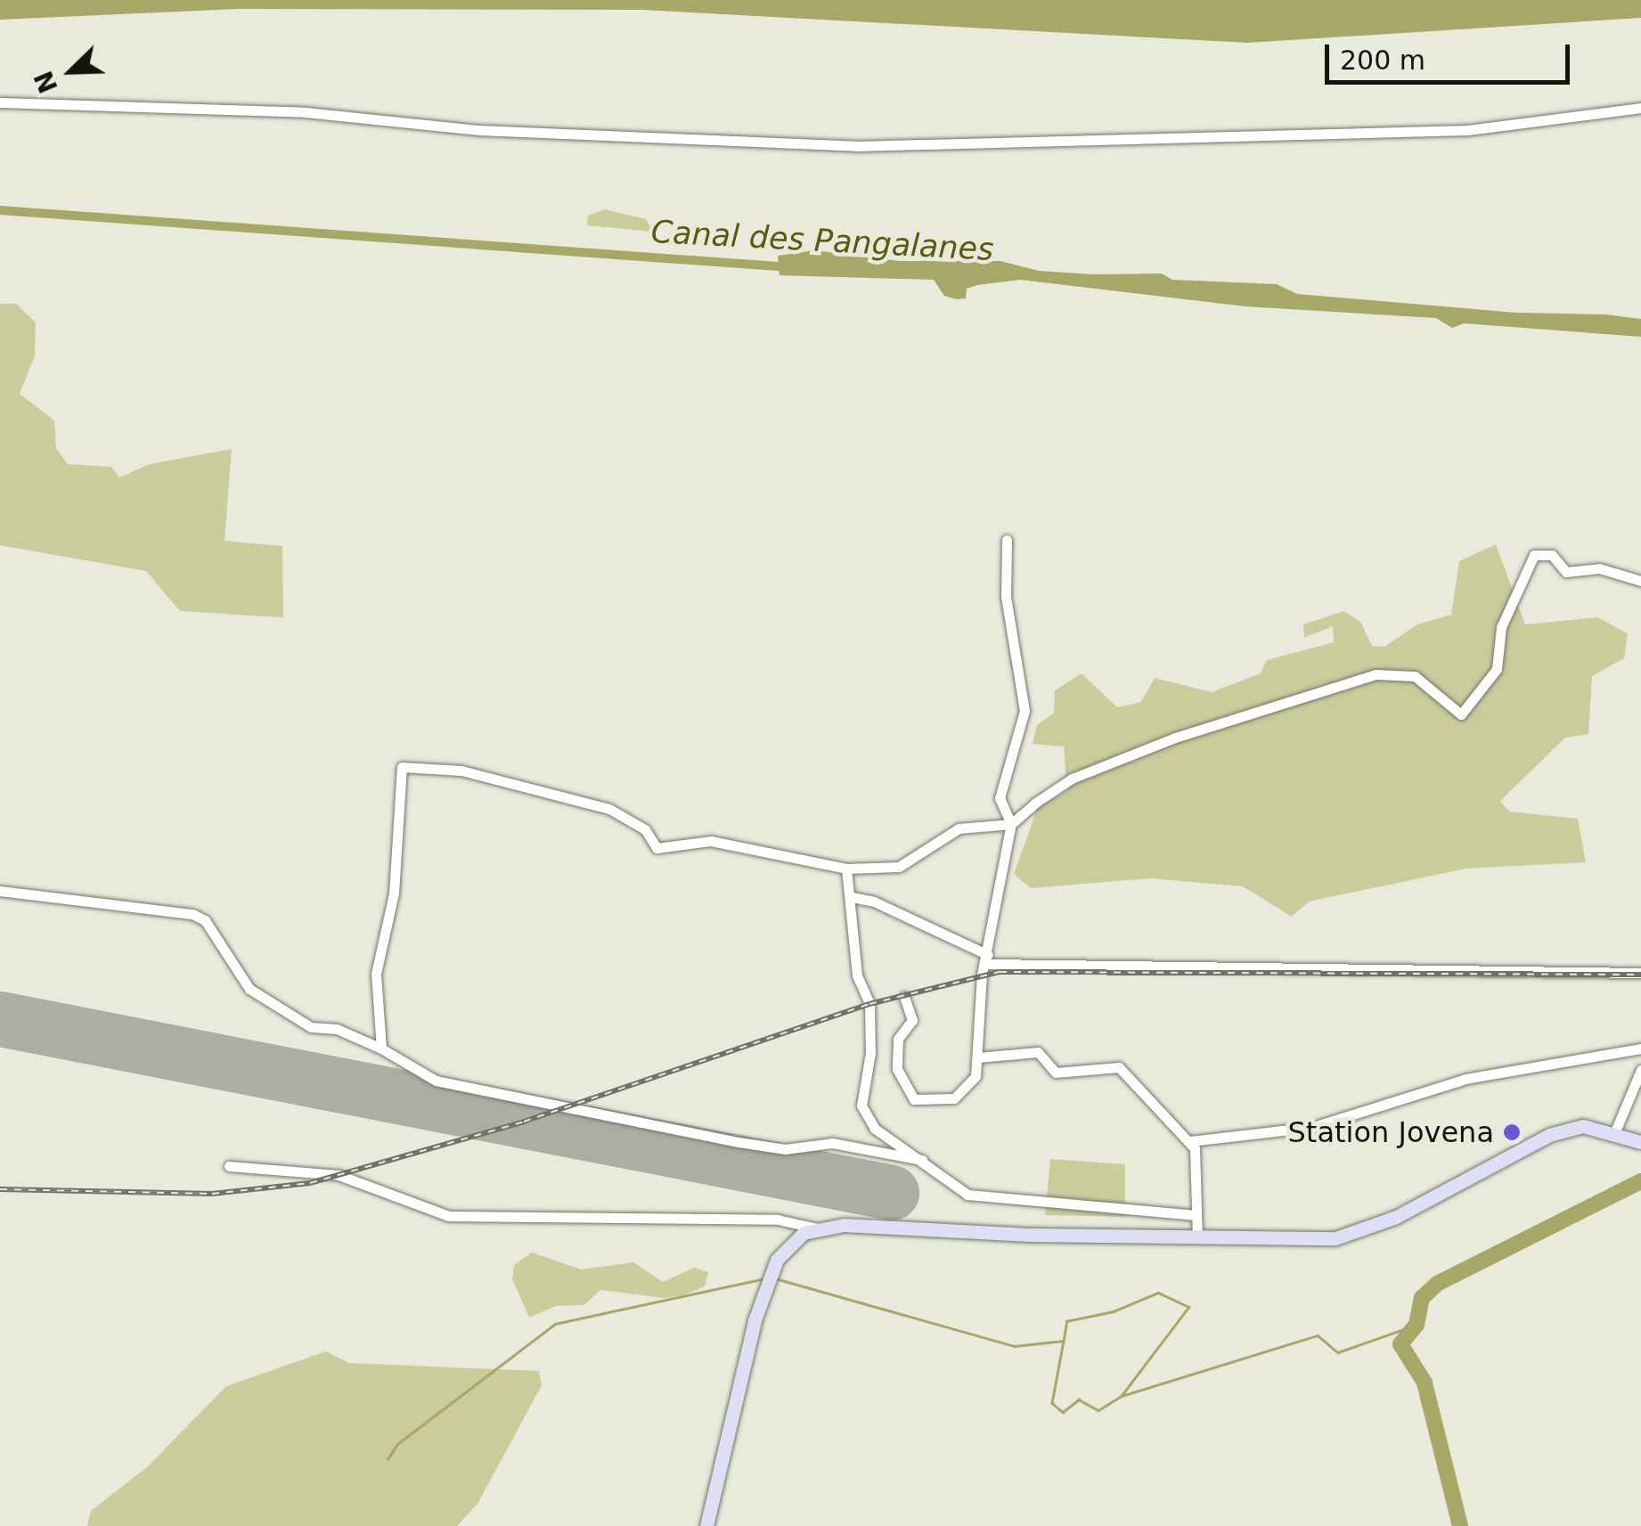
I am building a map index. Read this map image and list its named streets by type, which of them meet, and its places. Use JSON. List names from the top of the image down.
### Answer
{
  "water": ["Canal des Pangalanes"],
  "places": ["Station Jovena"],
  "scale_bar": "200 m",
  "north": "bottom left"
}
